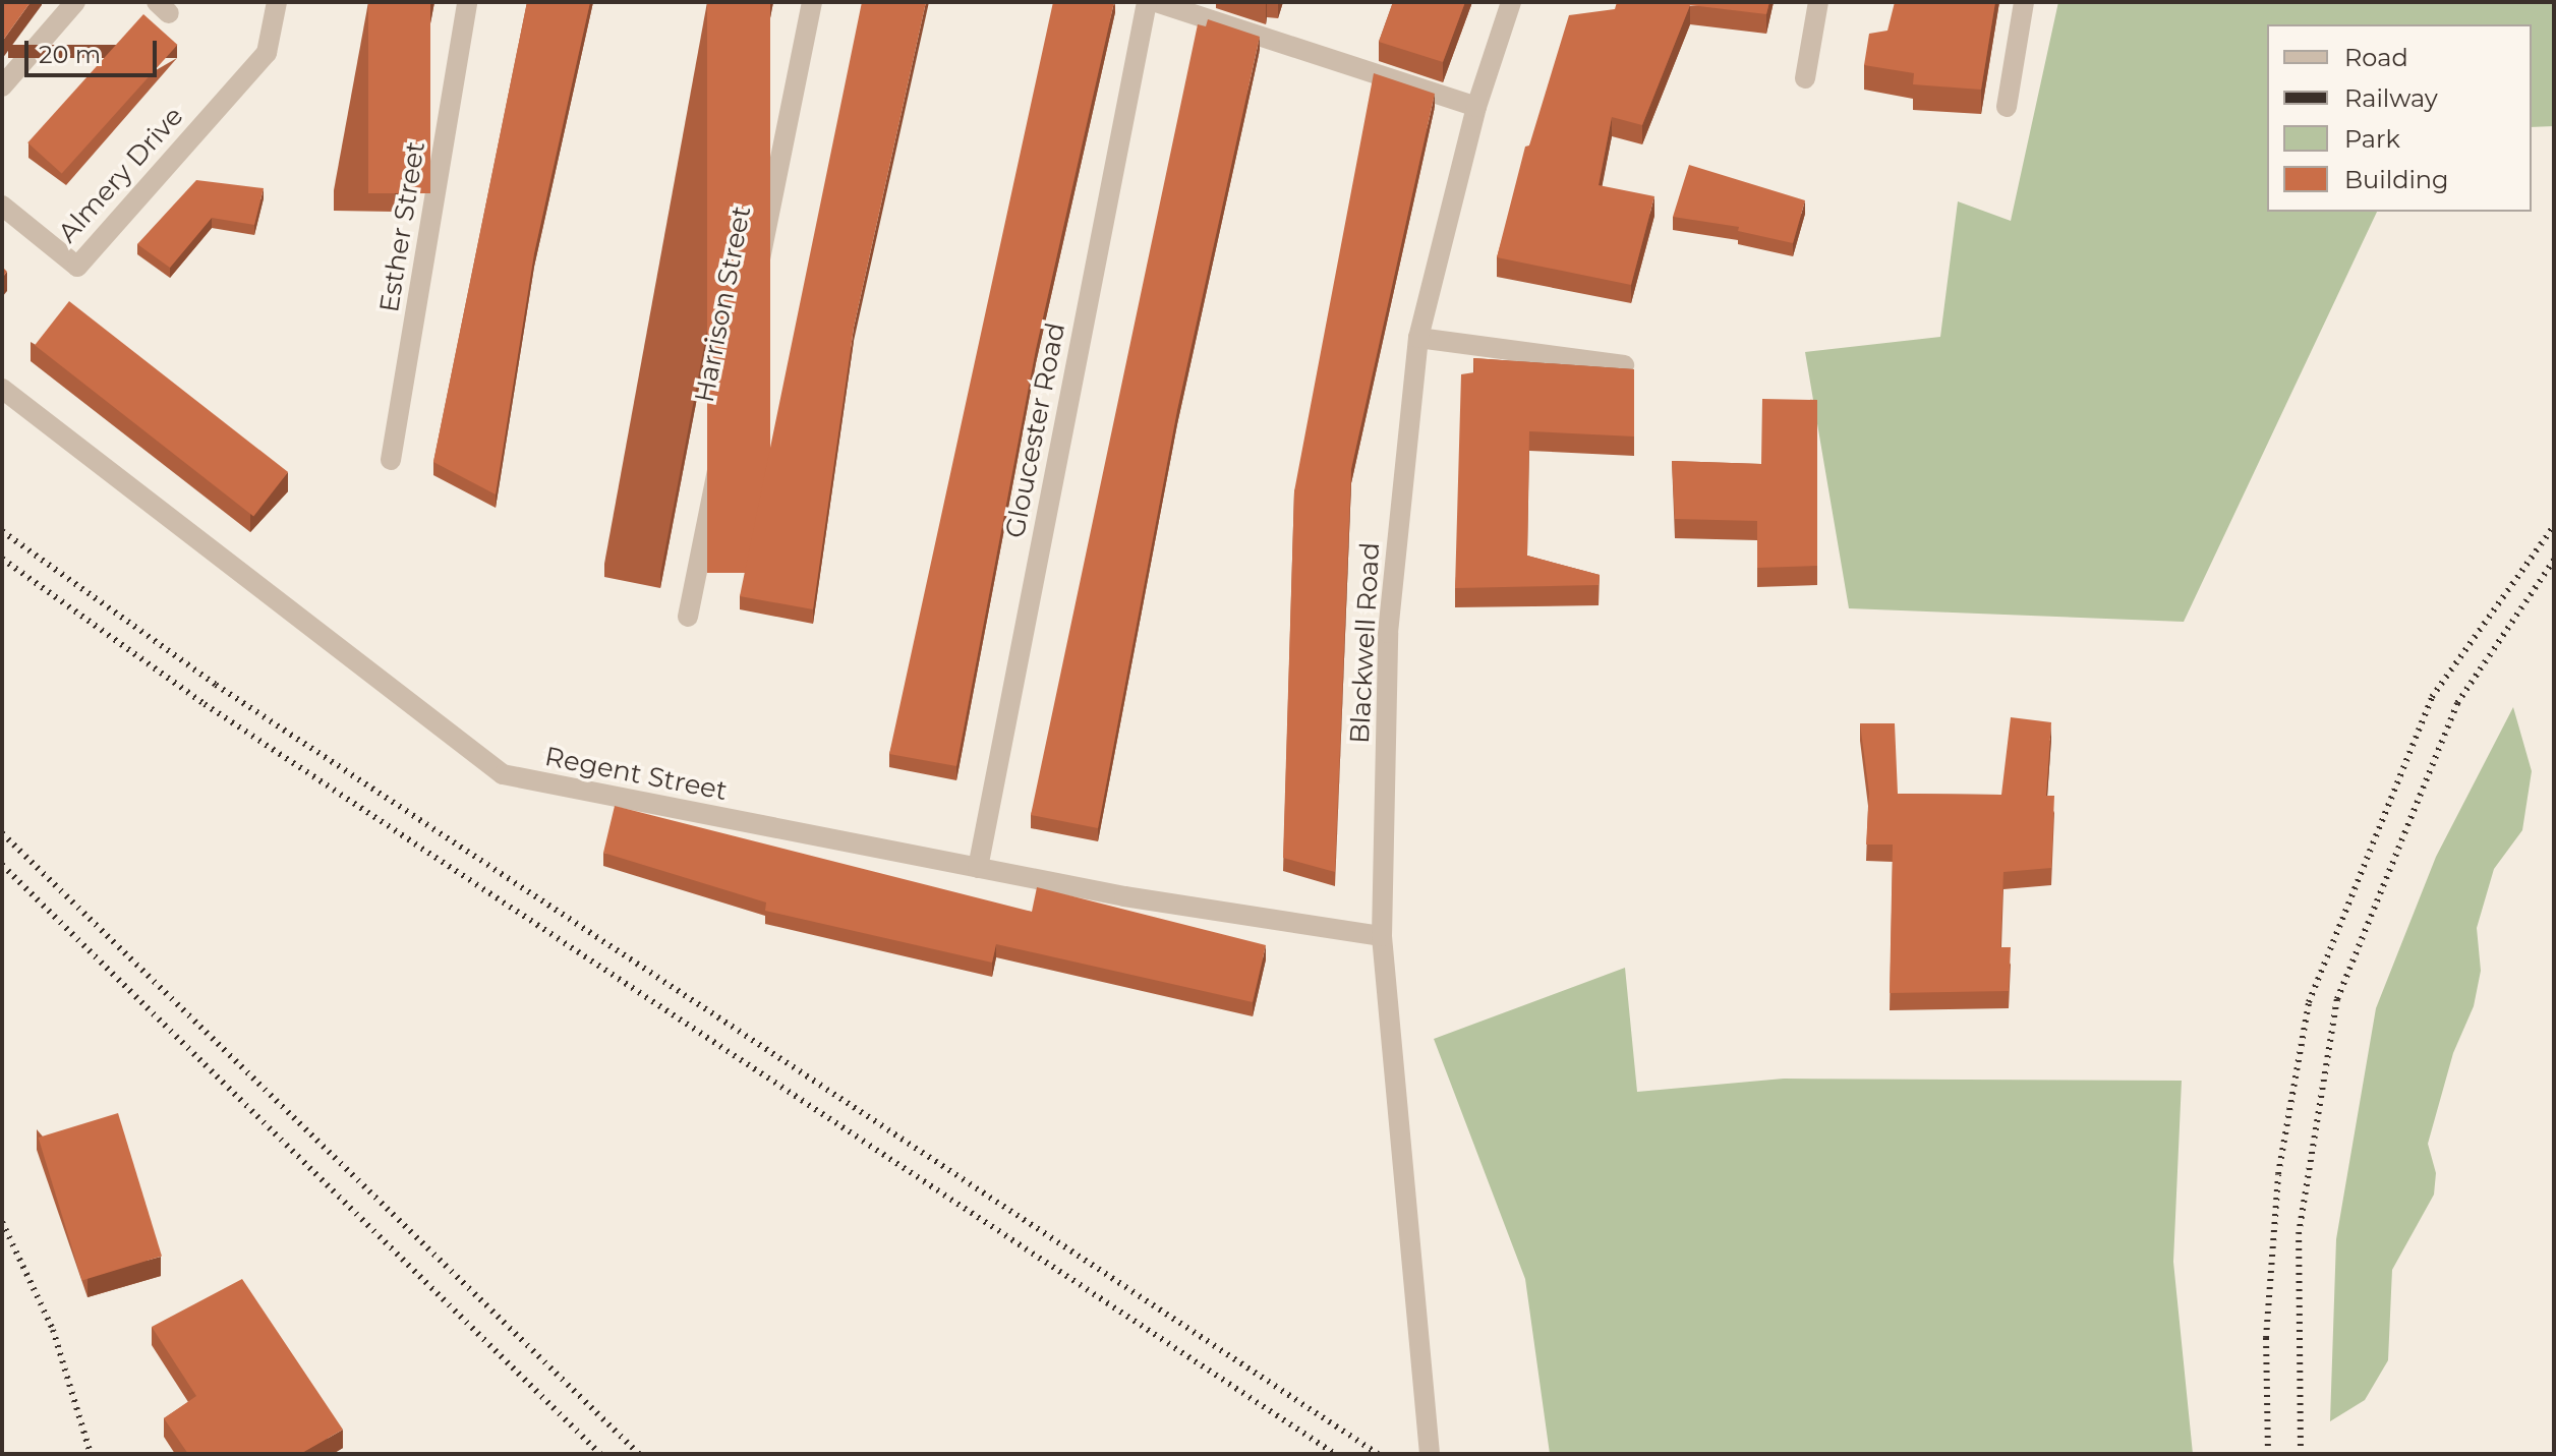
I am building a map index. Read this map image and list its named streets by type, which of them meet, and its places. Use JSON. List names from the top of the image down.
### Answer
{
  "streets": {
    "street": [
      "Almery Drive",
      "Esther Street",
      "Harrison Street",
      "Gloucester Road",
      "Blackwell Road",
      "Regent Street"
    ]
  },
  "crossings": [
    ["Gloucester Road", "Regent Street"],
    ["Blackwell Road", "Regent Street"]
  ],
  "legend": [
    "Road",
    "Railway",
    "Park",
    "Building"
  ],
  "scale_bar": "20 m"
}
